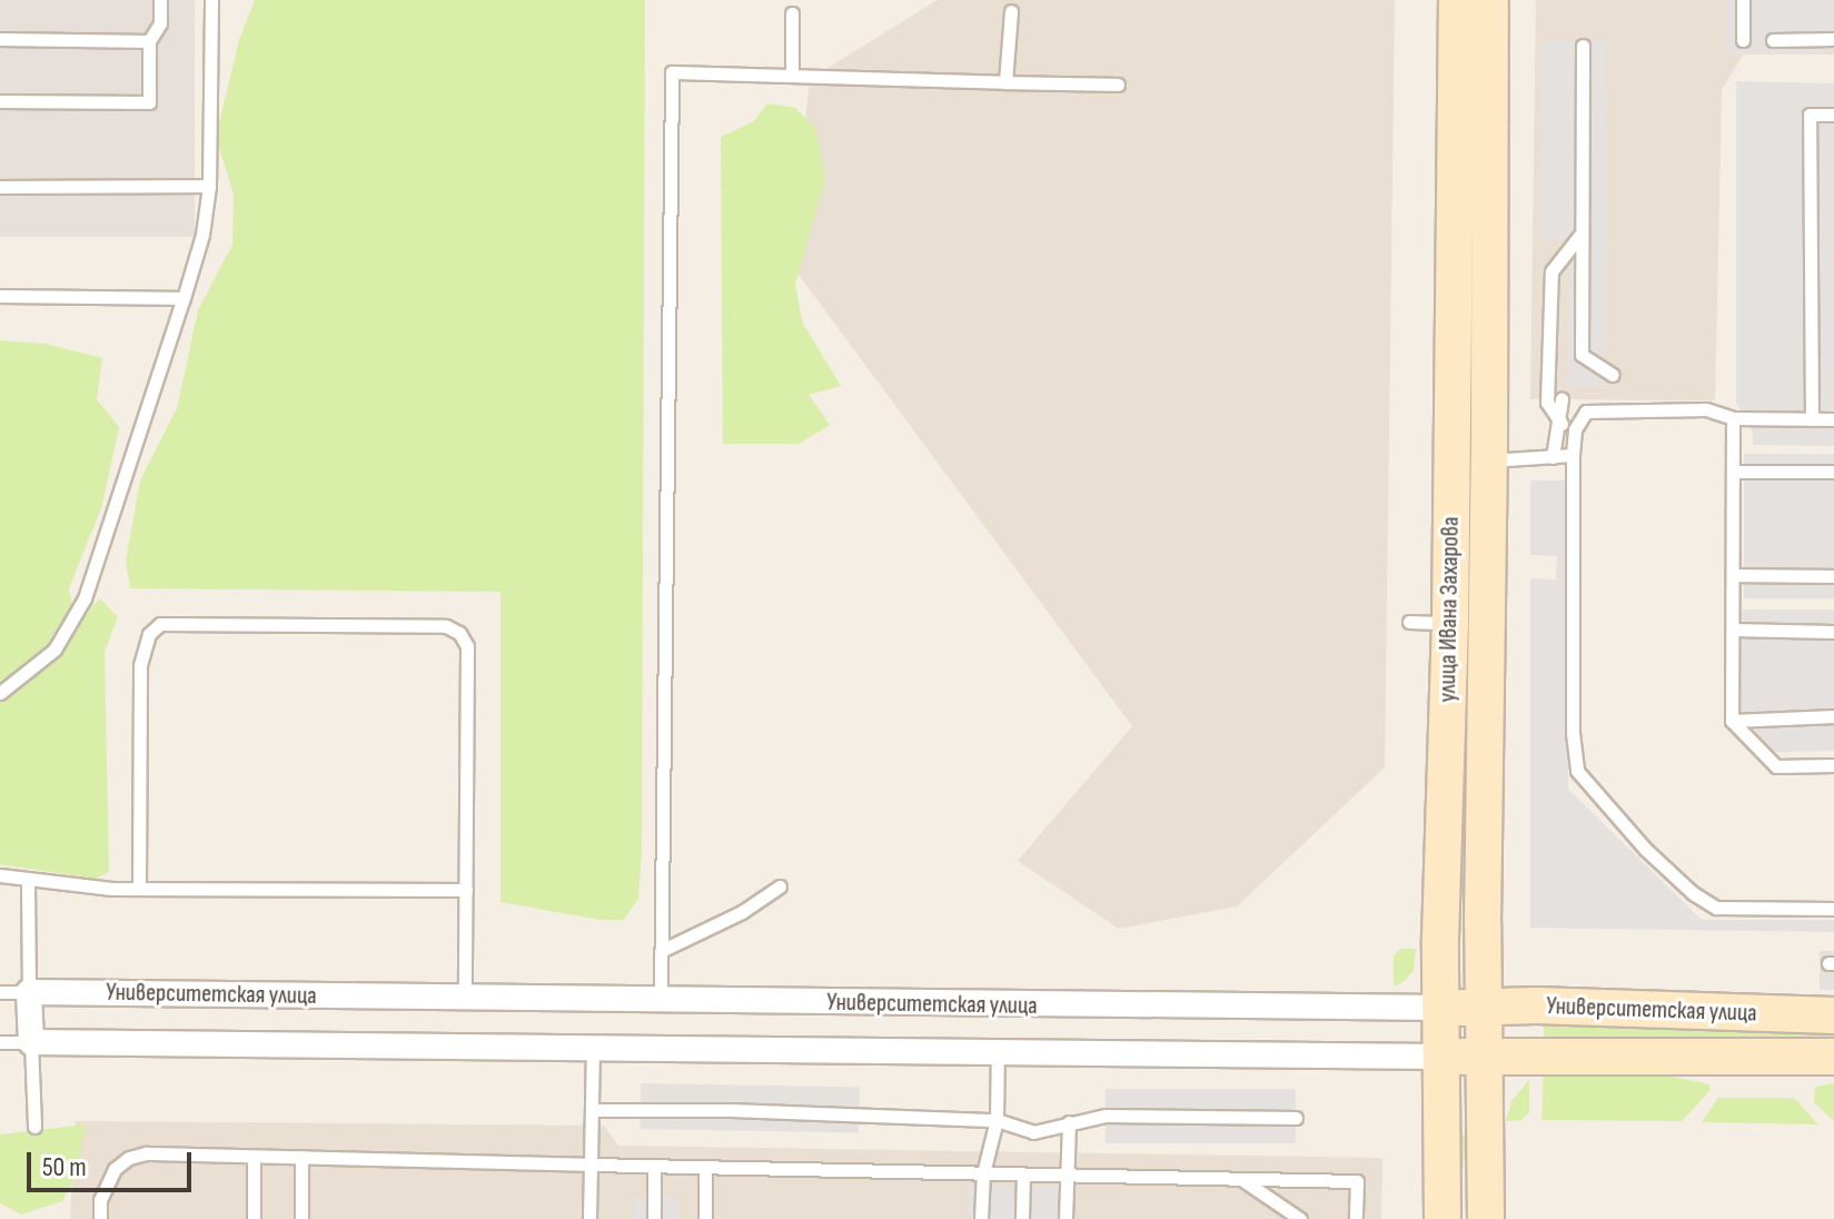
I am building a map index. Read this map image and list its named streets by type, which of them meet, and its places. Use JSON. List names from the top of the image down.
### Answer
{
  "streets": {
    "main road": ["улица Ивана Захарова", "Университетская улица"]
  },
  "crossings": [
    ["улица Ивана Захарова", "Университетская улица"]
  ],
  "scale_bar": "50 m"
}
